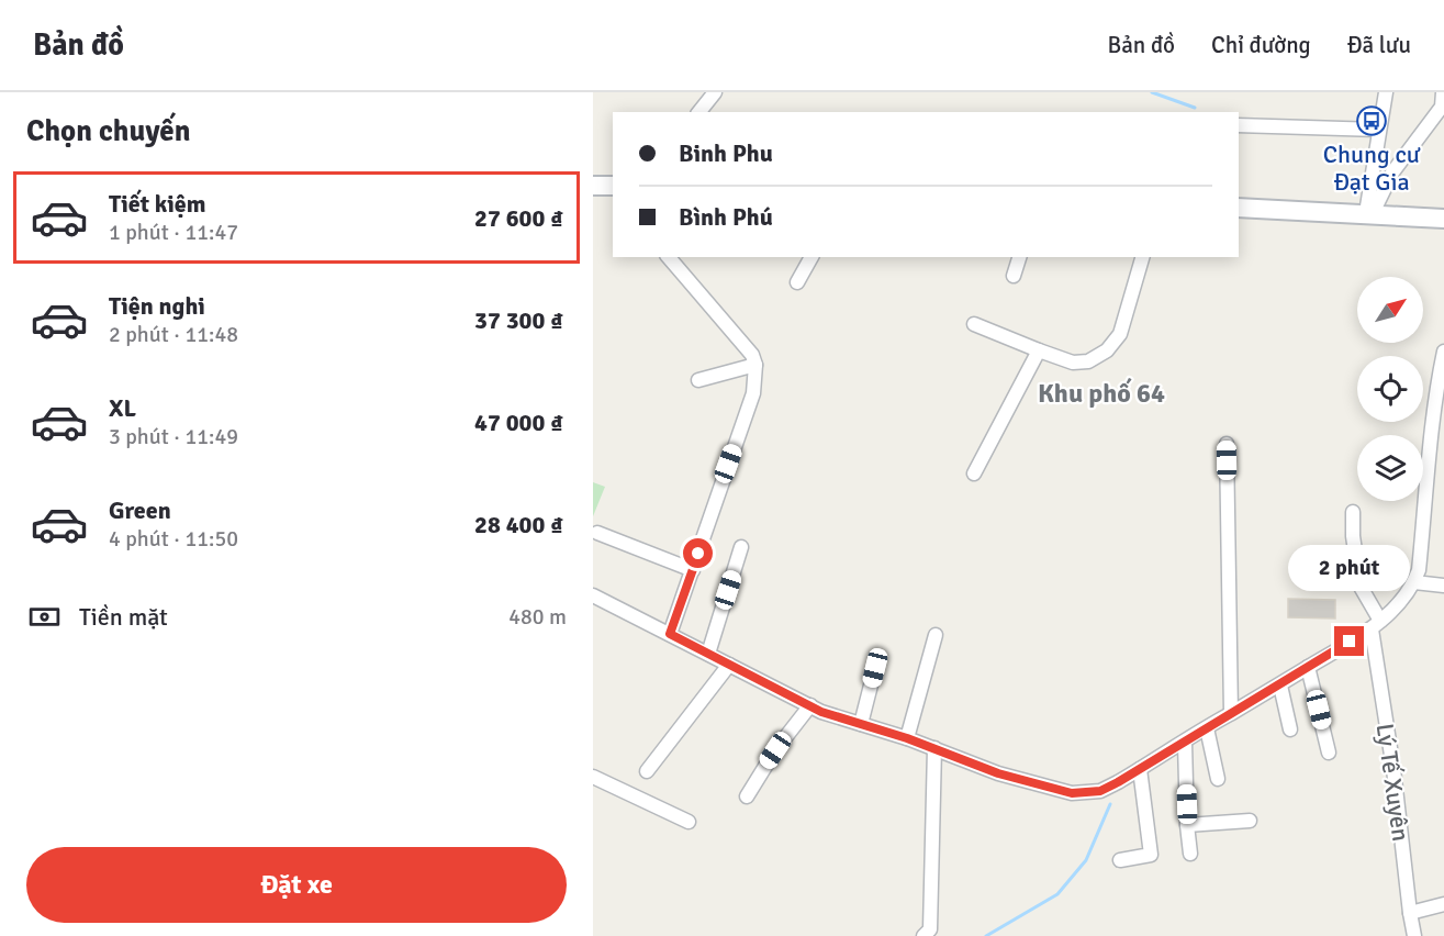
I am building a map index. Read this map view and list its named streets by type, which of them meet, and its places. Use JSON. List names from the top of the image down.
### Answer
{
  "streets": {
    "street": ["Lý Tế Xuyên"]
  },
  "districts": ["Khu phố 64"],
  "places": {
    "bus stop": ["Chung cư Đạt Gia"]
  },
  "north": "top right",
  "page": {
    "header": "Bản đồ",
    "nav": ["Bản đồ", "Chỉ đường", "Đã lưu"],
    "heading": "Chọn chuyến",
    "banner": ["Binh Phu", "Bình Phú"],
    "list": [
      {
        "name": "Tiết kiệm",
        "note": "1 phút · 11:47",
        "value": "27 600 ₫"
      },
      {
        "name": "Tiện nghi",
        "note": "2 phút · 11:48",
        "value": "37 300 ₫"
      },
      {
        "name": "XL",
        "note": "3 phút · 11:49",
        "value": "47 000 ₫"
      },
      {
        "name": "Green",
        "note": "4 phút · 11:50",
        "value": "28 400 ₫"
      }
    ],
    "bubble": "2 phút",
    "pay": ["Tiền mặt", "480 m"],
    "buttons": "Đặt xe"
  }
}
